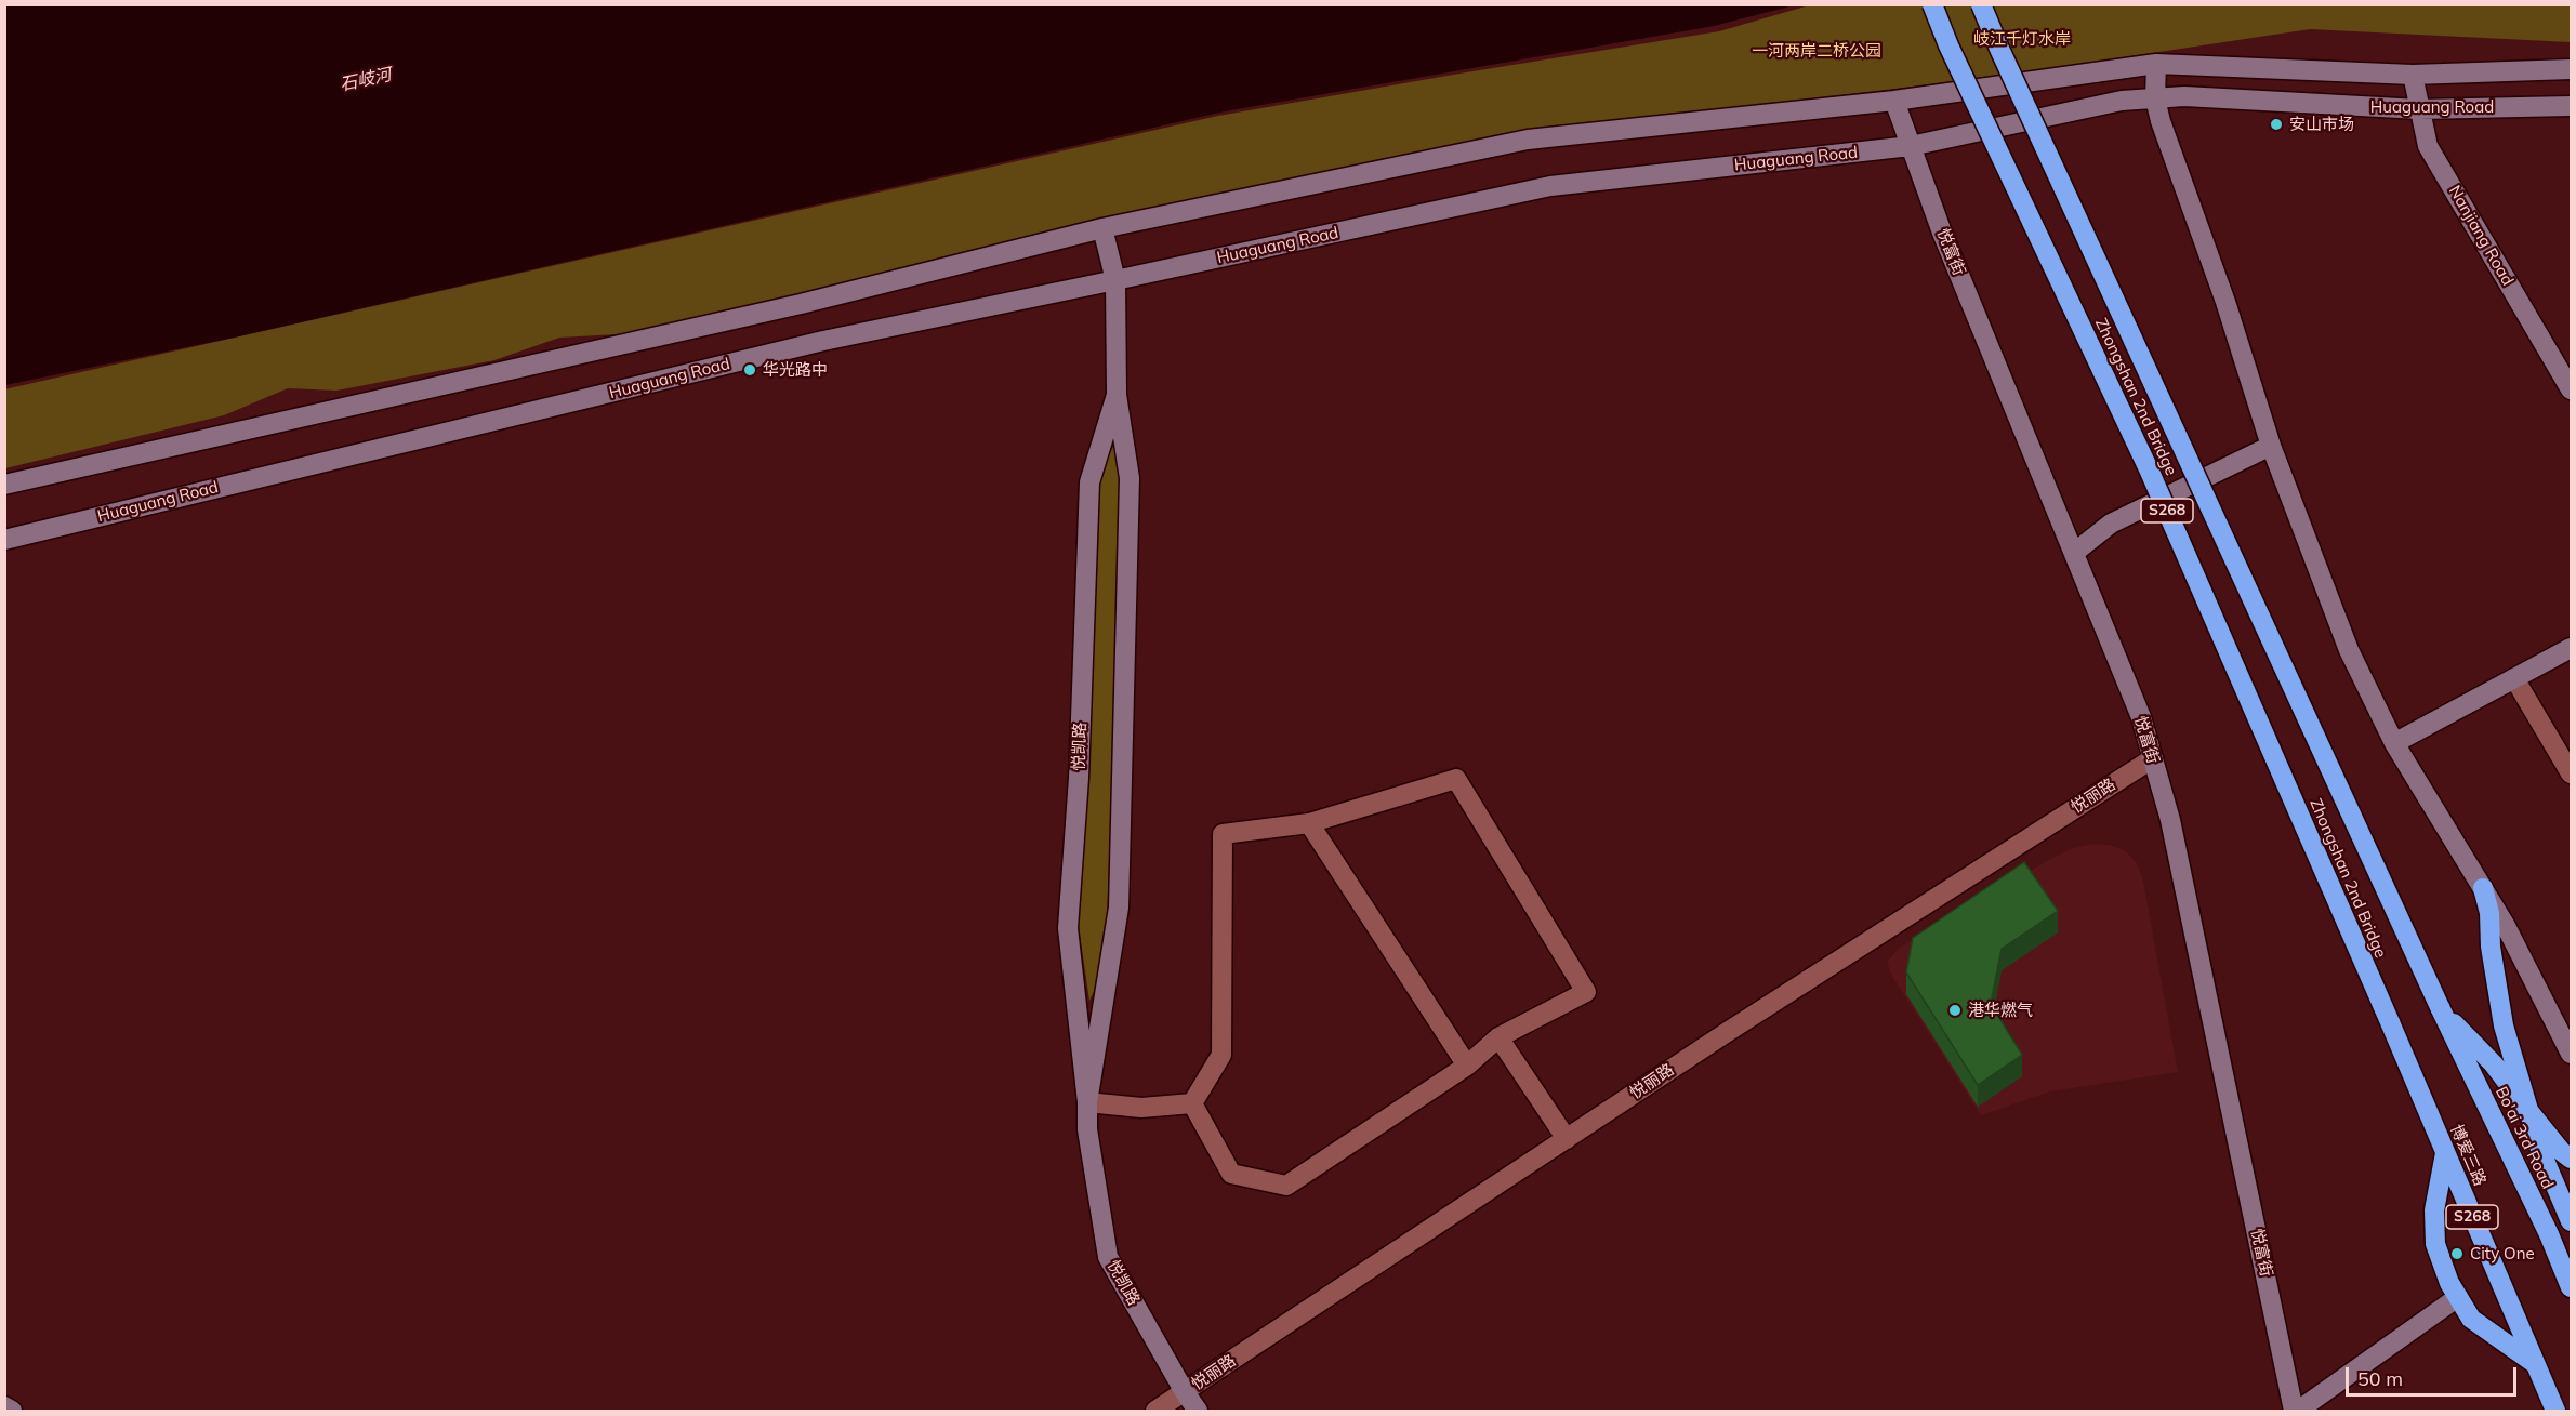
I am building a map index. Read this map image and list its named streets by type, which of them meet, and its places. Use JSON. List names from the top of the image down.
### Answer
{
  "streets": {
    "highway": [
      "Zhongshan 2nd Bridge",
      "S268",
      "Bo'ai 3rd Road",
      "博爱三路"
    ],
    "main road": [
      "Huaguang Road",
      "Nanjiang Road",
      "悦富街",
      "悦凯路"
    ],
    "street": ["悦丽路"]
  },
  "crossings": [
    ["Huaguang Road", "Nanjiang Road"],
    ["Huaguang Road", "悦富街"],
    ["Huaguang Road", "悦凯路"],
    ["悦富街", "悦丽路"],
    ["Zhongshan 2nd Bridge", "Bo'ai 3rd Road"],
    ["Zhongshan 2nd Bridge", "博爱三路"],
    ["悦凯路", "悦丽路"]
  ],
  "water": ["石岐河"],
  "parks": ["岐江千灯水岸", "一河两岸二桥公园"],
  "places": [
    "安山市场",
    "华光路中",
    "港华燃气",
    "City One"
  ],
  "scale_bar": "50 m"
}
